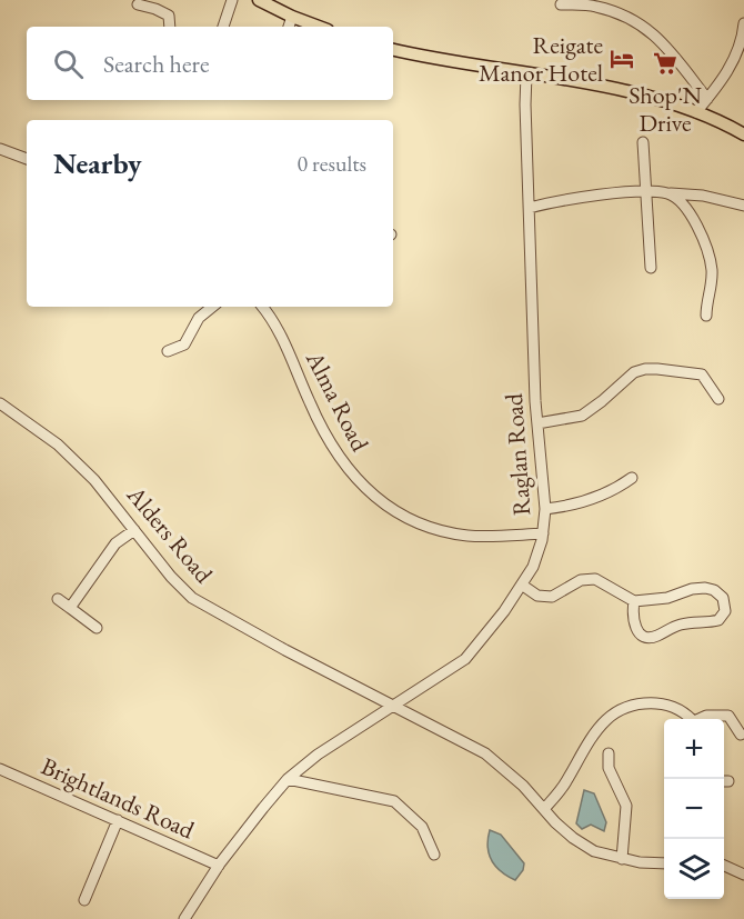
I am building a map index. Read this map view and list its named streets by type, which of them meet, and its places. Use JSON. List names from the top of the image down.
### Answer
{
  "streets": {
    "street": [
      "Alma Road",
      "Raglan Road",
      "Alders Road",
      "Brightlands Road"
    ]
  },
  "crossings": [
    ["Alma Road", "Raglan Road"],
    ["Raglan Road", "Alders Road"],
    ["Raglan Road", "Brightlands Road"]
  ],
  "places": {
    "hotel": ["Reigate Manor Hotel"],
    "supermarket": ["Shop'N Drive"]
  },
  "page": {
    "search": "Search here",
    "heading": ["Nearby", "0 results"],
    "map_buttons": ["+", "−"]
  }
}
